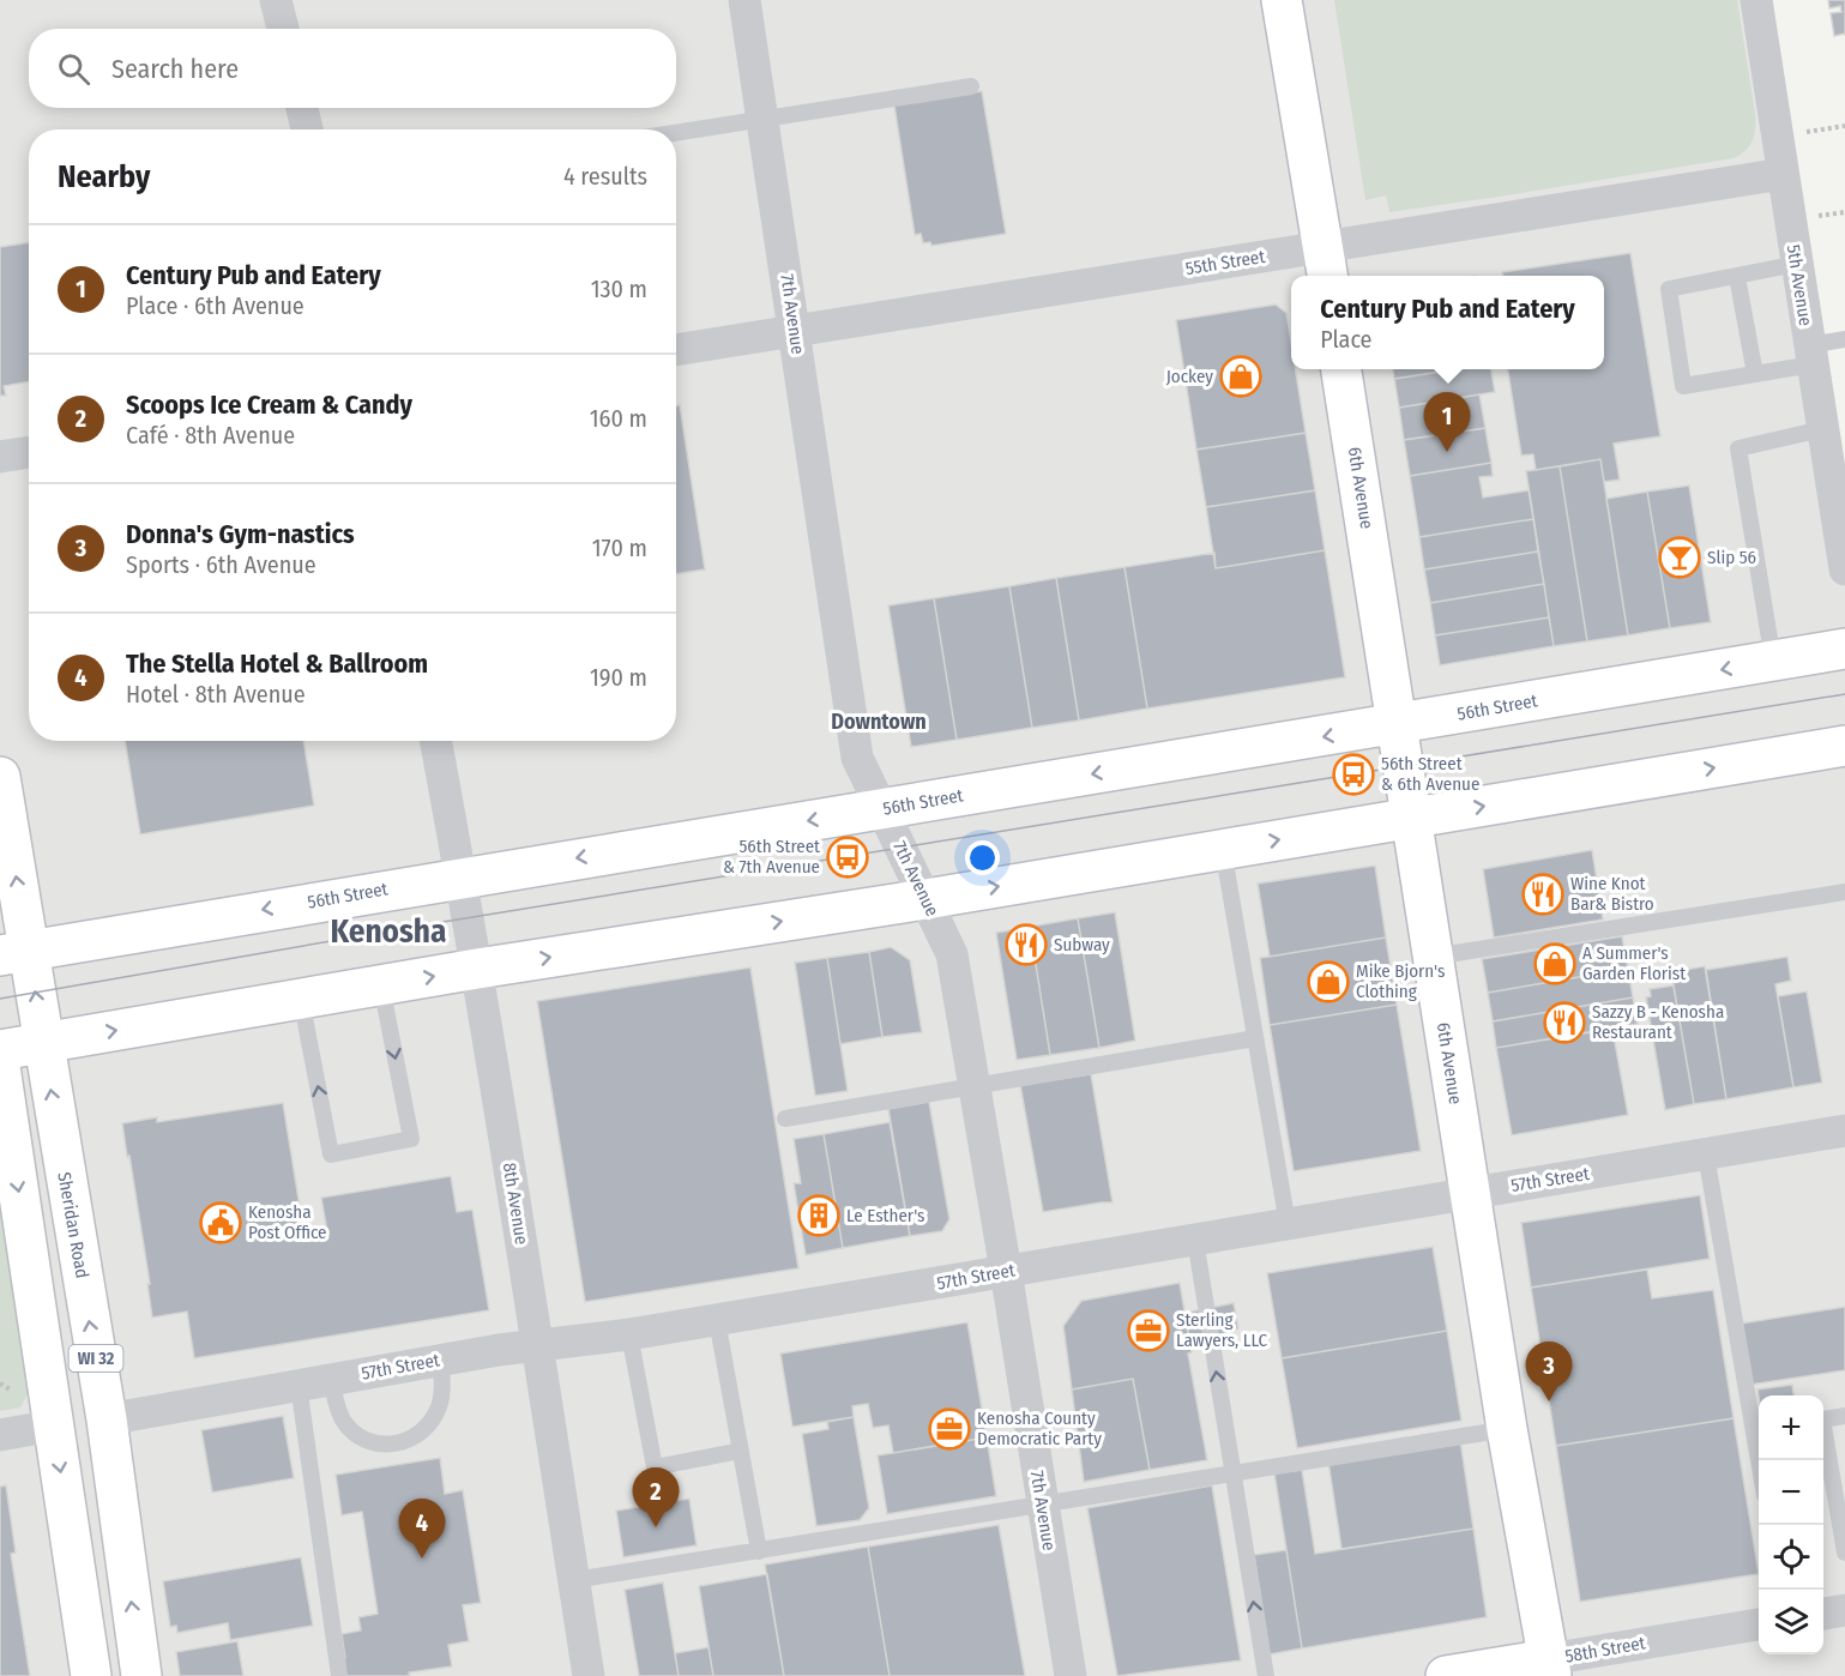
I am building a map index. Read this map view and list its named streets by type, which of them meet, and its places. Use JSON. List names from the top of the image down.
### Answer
{
  "streets": {
    "street": [
      "55th Street",
      "5th Avenue",
      "7th Avenue",
      "6th Avenue",
      "56th Street",
      "57th Street",
      "8th Avenue",
      "Sheridan Road",
      "WI 32",
      "58th Street"
    ]
  },
  "crossings": [
    ["55th Street", "5th Avenue"],
    ["55th Street", "7th Avenue"],
    ["7th Avenue", "56th Street"],
    ["7th Avenue", "57th Street"],
    ["6th Avenue", "56th Street"],
    ["6th Avenue", "57th Street"],
    ["6th Avenue", "58th Street"],
    ["56th Street", "8th Avenue"],
    ["56th Street", "Sheridan Road"],
    ["57th Street", "8th Avenue"],
    ["57th Street", "Sheridan Road"]
  ],
  "districts": ["Downtown", "Kenosha"],
  "places": {
    "shop": ["Jockey", "A Summer's Garden Florist", "Mike Bjorn's Clothing"],
    "bar": ["Slip 56"],
    "bus stop": ["56th Street & 6th Avenue", "56th Street & 7th Avenue"],
    "restaurant": ["Wine Knot Bar& Bistro", "Subway", "Sazzy B - Kenosha Restaurant"],
    "building": ["Le Esther's"],
    "public building": ["Kenosha Post Office"],
    "office": ["Sterling Lawyers, LLC", "Kenosha County Democratic Party"]
  },
  "page": {
    "search": "Search here",
    "heading": ["Nearby", "4 results"],
    "list": [
      {
        "mark": "1",
        "name": "Century Pub and Eatery",
        "note": "Place · 6th Avenue",
        "value": "130 m"
      },
      {
        "mark": "2",
        "name": "Scoops Ice Cream & Candy",
        "note": "Café · 8th Avenue",
        "value": "160 m"
      },
      {
        "mark": "3",
        "name": "Donna's Gym-nastics",
        "note": "Sports · 6th Avenue",
        "value": "170 m"
      },
      {
        "mark": "4",
        "name": "The Stella Hotel & Ballroom",
        "note": "Hotel · 8th Avenue",
        "value": "190 m"
      }
    ],
    "popup": ["Century Pub and Eatery", "Place"],
    "pins": [
      "1",
      "3",
      "2",
      "4"
    ],
    "map_buttons": ["+", "−"]
  }
}
